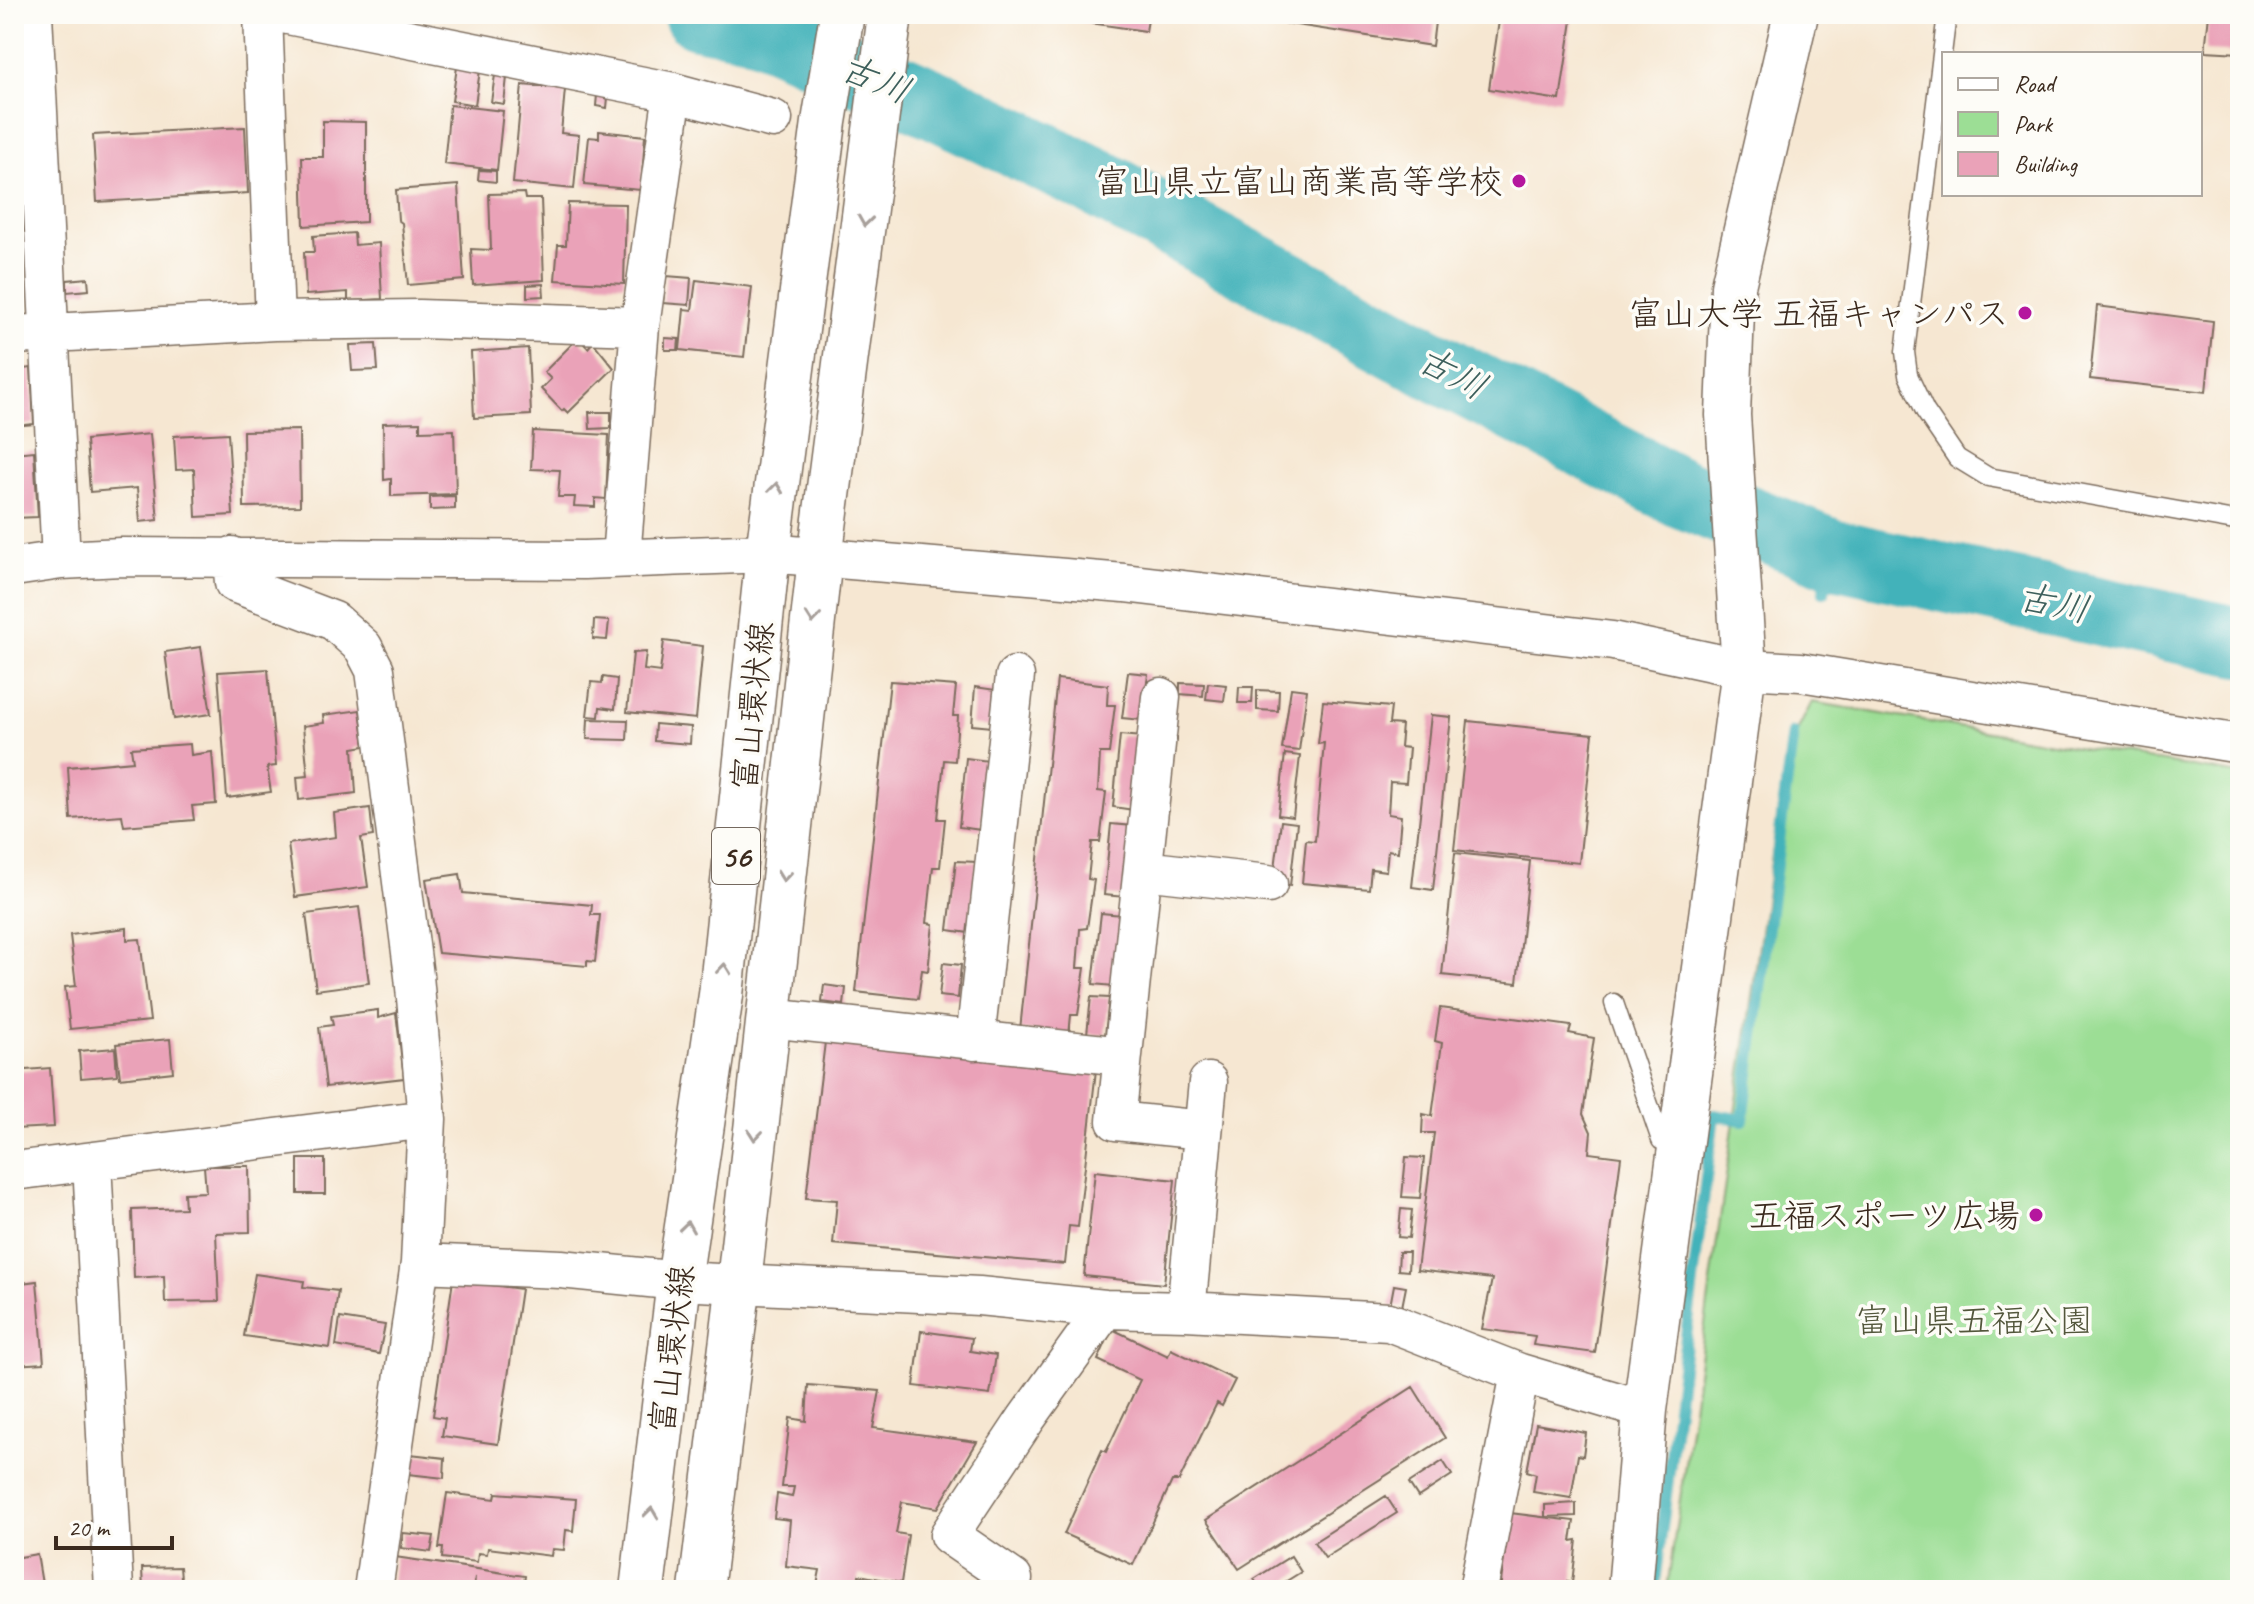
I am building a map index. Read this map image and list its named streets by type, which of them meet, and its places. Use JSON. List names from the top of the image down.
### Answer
{
  "streets": {
    "main road": ["富山環状線", "56"]
  },
  "water": ["古川"],
  "parks": ["富山県五福公園"],
  "places": ["富山県立富山商業高等学校", "富山大学 五福キャンパス", "五福スポーツ広場"],
  "legend": ["Road", "Park", "Building"],
  "scale_bar": "20 m"
}
